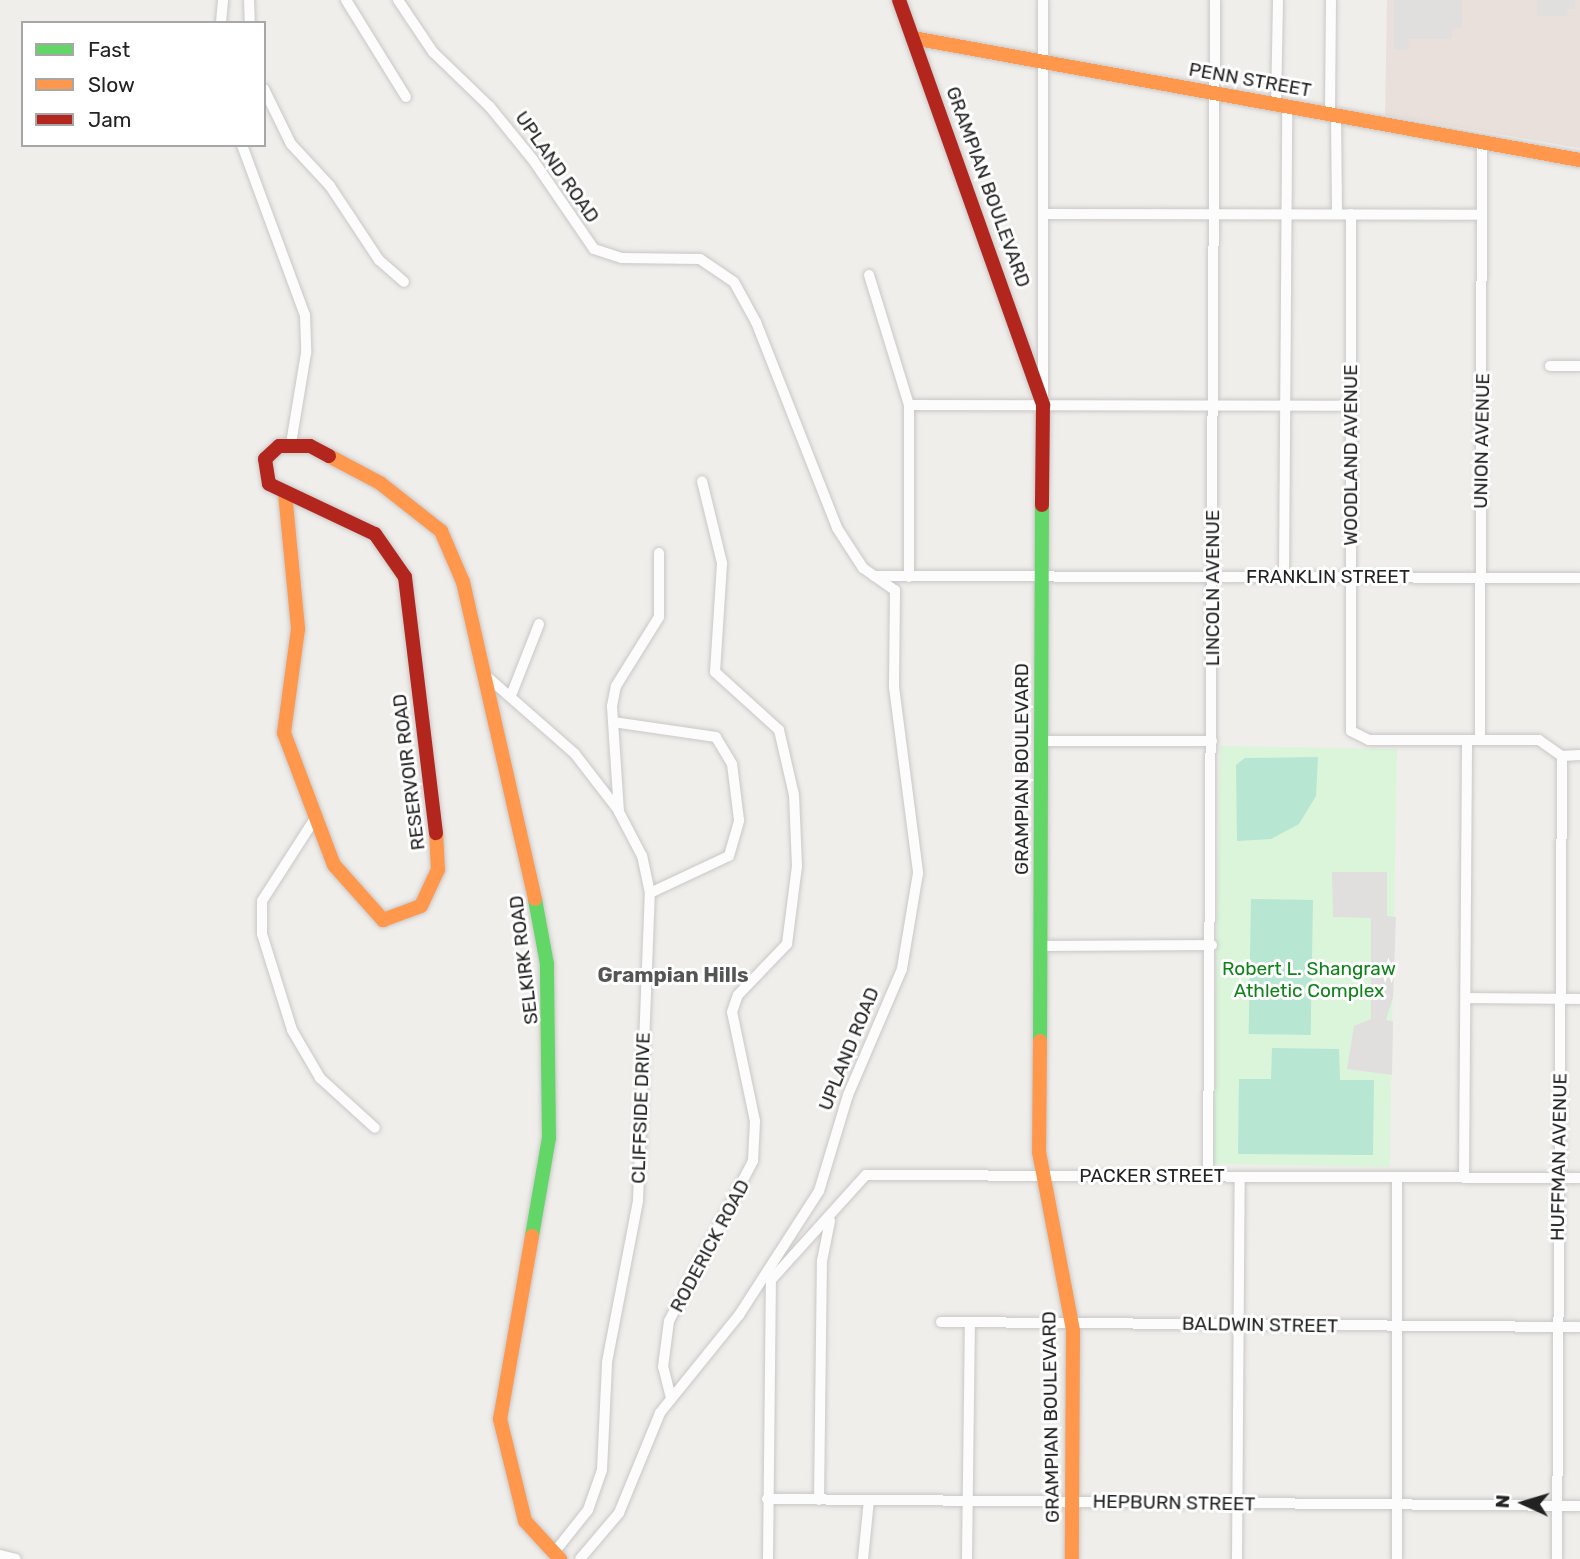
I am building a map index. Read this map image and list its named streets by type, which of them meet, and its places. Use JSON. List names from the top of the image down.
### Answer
{
  "streets": {
    "street": [
      "PENN STREET",
      "UPLAND ROAD",
      "GRAMPIAN BOULEVARD",
      "UNION AVENUE",
      "WOODLAND AVENUE",
      "FRANKLIN STREET",
      "LINCOLN AVENUE",
      "RESERVOIR ROAD",
      "SELKIRK ROAD",
      "CLIFFSIDE DRIVE",
      "HUFFMAN AVENUE",
      "PACKER STREET",
      "RODERICK ROAD",
      "BALDWIN STREET",
      "HEPBURN STREET"
    ]
  },
  "crossings": [
    ["PENN STREET", "GRAMPIAN BOULEVARD"],
    ["PENN STREET", "UNION AVENUE"],
    ["PENN STREET", "LINCOLN AVENUE"],
    ["UPLAND ROAD", "RODERICK ROAD"],
    ["GRAMPIAN BOULEVARD", "FRANKLIN STREET"],
    ["GRAMPIAN BOULEVARD", "PACKER STREET"],
    ["GRAMPIAN BOULEVARD", "BALDWIN STREET"],
    ["GRAMPIAN BOULEVARD", "HEPBURN STREET"],
    ["UNION AVENUE", "FRANKLIN STREET"],
    ["WOODLAND AVENUE", "FRANKLIN STREET"],
    ["FRANKLIN STREET", "LINCOLN AVENUE"],
    ["LINCOLN AVENUE", "PACKER STREET"],
    ["RESERVOIR ROAD", "SELKIRK ROAD"],
    ["SELKIRK ROAD", "CLIFFSIDE DRIVE"],
    ["HUFFMAN AVENUE", "PACKER STREET"],
    ["HUFFMAN AVENUE", "BALDWIN STREET"],
    ["HUFFMAN AVENUE", "HEPBURN STREET"]
  ],
  "districts": ["Grampian Hills"],
  "parks": ["Robert L. Shangraw Athletic Complex"],
  "legend": ["Fast", "Slow", "Jam"],
  "north": "left"
}
